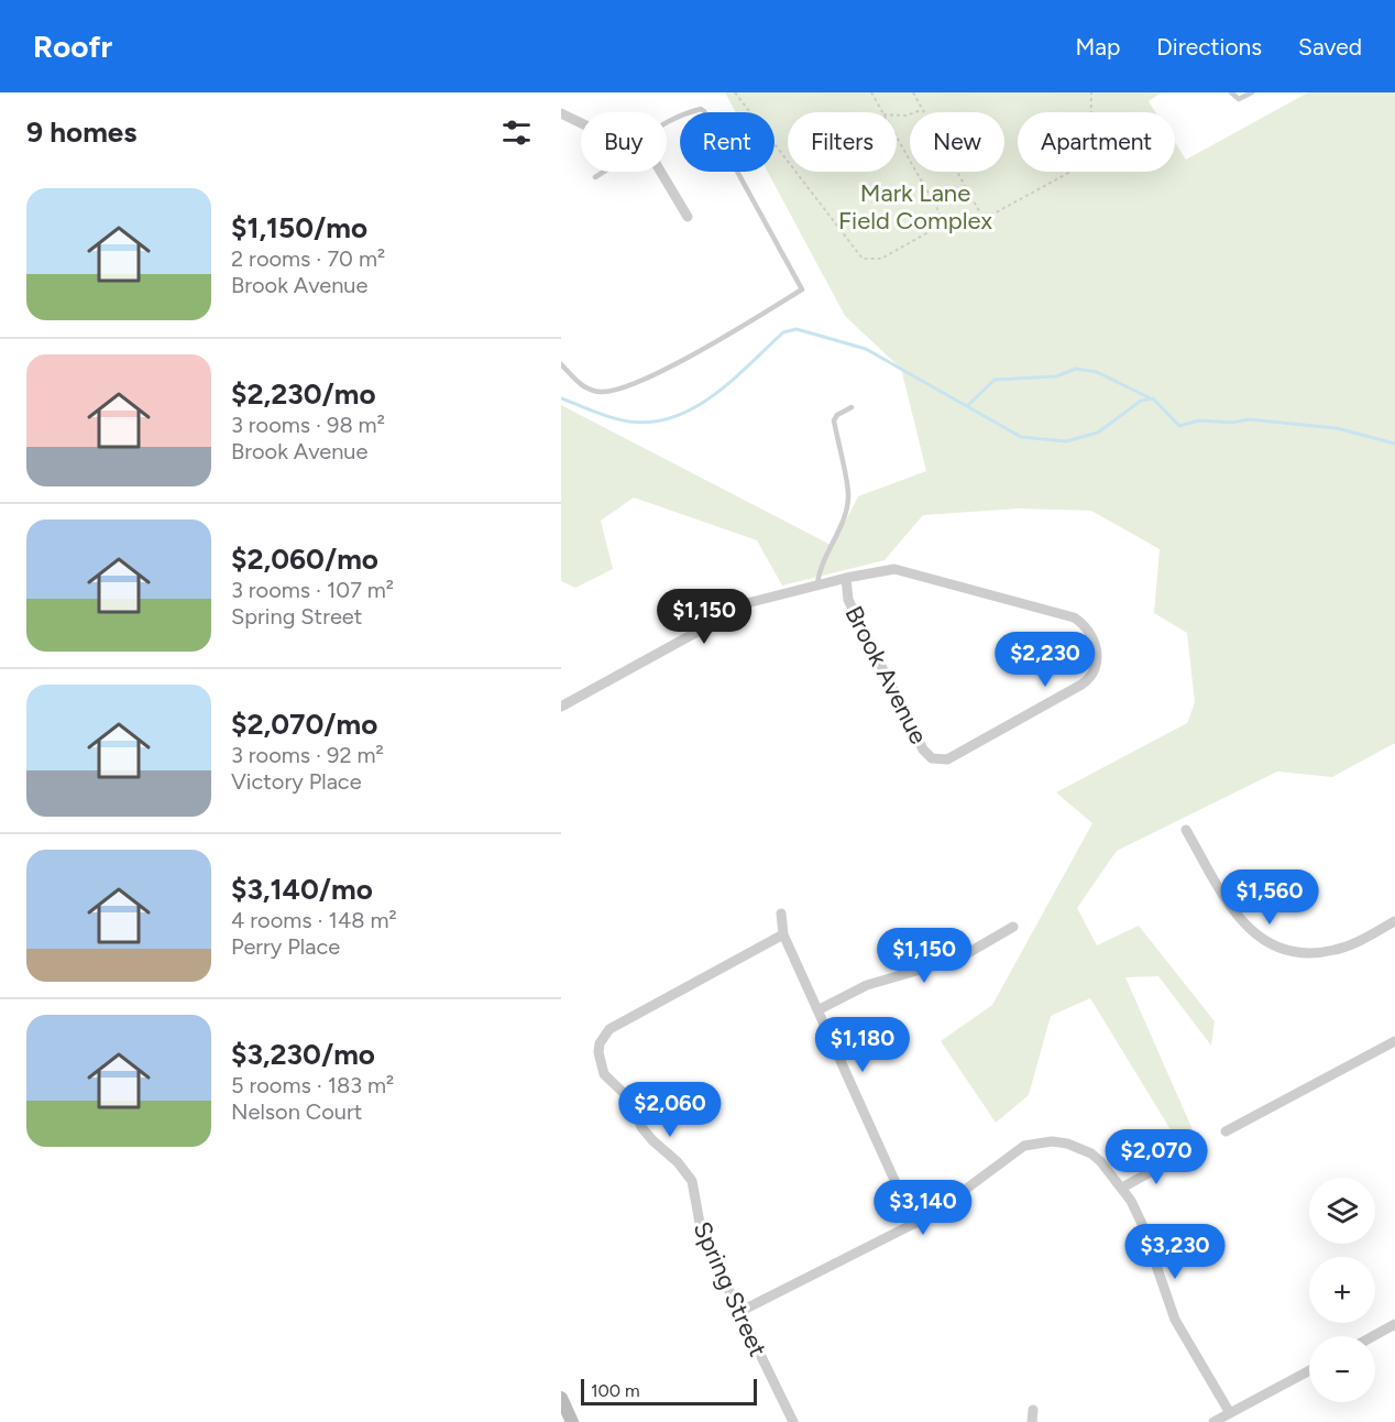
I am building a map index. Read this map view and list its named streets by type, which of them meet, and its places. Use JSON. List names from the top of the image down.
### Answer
{
  "streets": {
    "street": ["Brook Avenue", "Spring Street"]
  },
  "parks": ["Mark Lane Field Complex"],
  "scale_bar": "100 m",
  "page": {
    "header": "Roofr",
    "nav": ["Map", "Directions", "Saved"],
    "heading": "9 homes",
    "chip": [
      "Buy",
      "Rent",
      "Filters",
      "New",
      "Apartment"
    ],
    "list": [
      {
        "name": "$1,150/mo",
        "note": "2 rooms · 70 m² · Brook Avenue"
      },
      {
        "name": "$2,230/mo",
        "note": "3 rooms · 98 m² · Brook Avenue"
      },
      {
        "name": "$2,060/mo",
        "note": "3 rooms · 107 m² · Spring Street"
      },
      {
        "name": "$2,070/mo",
        "note": "3 rooms · 92 m² · Victory Place"
      },
      {
        "name": "$3,140/mo",
        "note": "4 rooms · 148 m² · Perry Place"
      },
      {
        "name": "$3,230/mo",
        "note": "5 rooms · 183 m² · Nelson Court"
      }
    ],
    "price": [
      "$1,150",
      "$2,230",
      "$1,560",
      "$1,150",
      "$1,180",
      "$2,060",
      "$2,070",
      "$3,140",
      "$3,230"
    ],
    "map_buttons": ["+", "−"],
    "scale": "100 m"
  }
}
